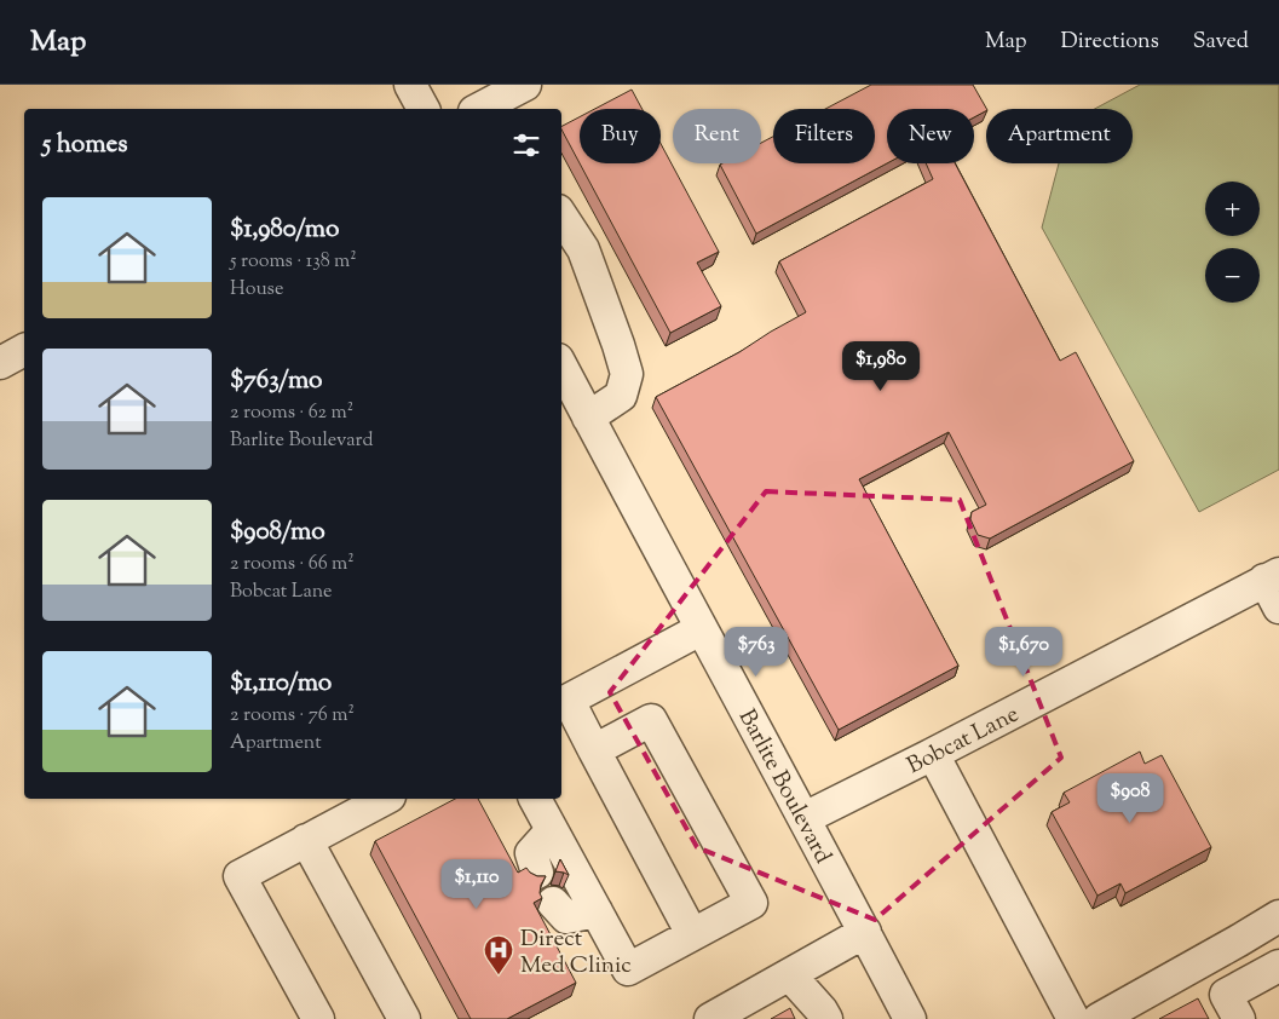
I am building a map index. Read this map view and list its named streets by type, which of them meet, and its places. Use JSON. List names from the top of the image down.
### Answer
{
  "streets": {
    "street": ["Bobcat Lane", "Barlite Boulevard"]
  },
  "crossings": [
    ["Bobcat Lane", "Barlite Boulevard"]
  ],
  "places": {
    "hospital": ["Direct Med Clinic"]
  },
  "page": {
    "header": "Map",
    "nav": ["Map", "Directions", "Saved"],
    "chip": [
      "Buy",
      "Rent",
      "Filters",
      "New",
      "Apartment"
    ],
    "heading": "5 homes",
    "map_buttons": ["+", "−"],
    "list": [
      {
        "name": "$1,980/mo",
        "note": "5 rooms · 138 m² · House"
      },
      {
        "name": "$763/mo",
        "note": "2 rooms · 62 m² · Barlite Boulevard"
      },
      {
        "name": "$908/mo",
        "note": "2 rooms · 66 m² · Bobcat Lane"
      },
      {
        "name": "$1,110/mo",
        "note": "2 rooms · 76 m² · Apartment"
      }
    ],
    "price": [
      "$1,980",
      "$763",
      "$1,670",
      "$908",
      "$1,110"
    ]
  }
}
